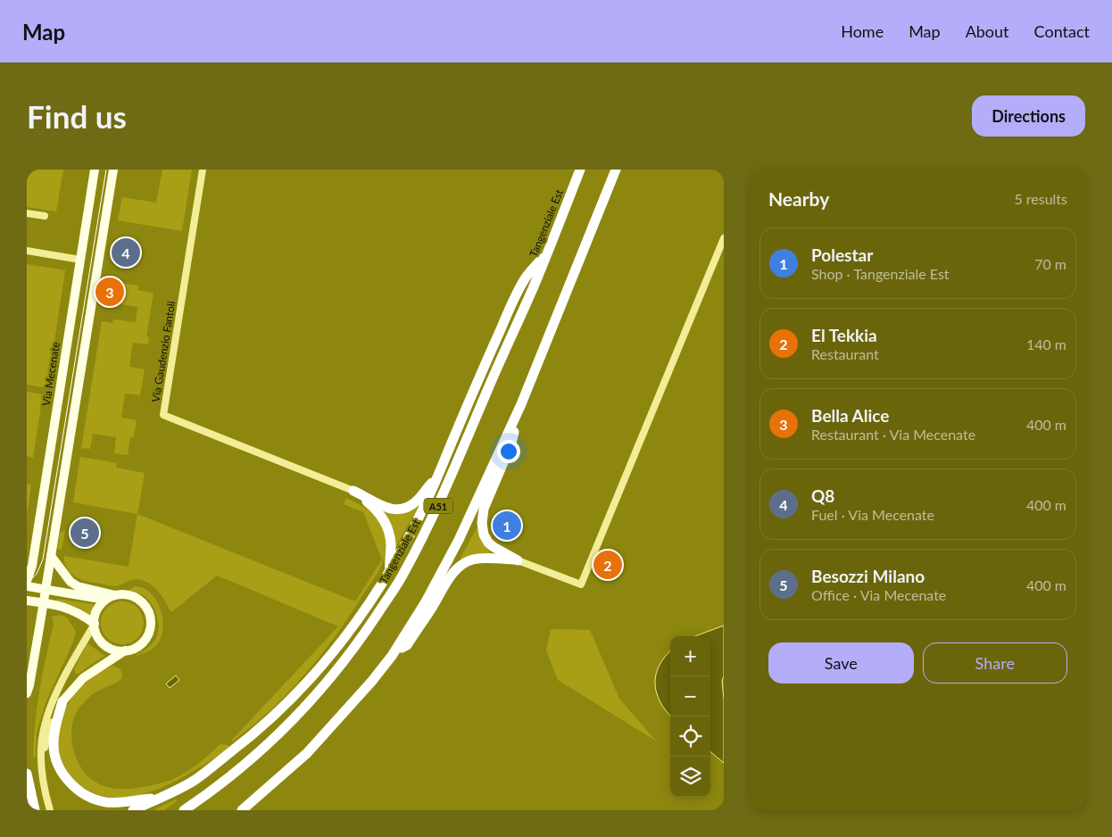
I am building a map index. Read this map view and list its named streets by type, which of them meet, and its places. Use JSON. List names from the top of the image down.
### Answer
{
  "streets": {
    "highway": ["Tangenziale Est", "A51"],
    "main road": ["Via Mecenate"],
    "street": ["Via Gaudenzio Fantoli"]
  },
  "page": {
    "header": "Map",
    "nav": [
      "Home",
      "Map",
      "About",
      "Contact"
    ],
    "buttons": [
      "Directions",
      ["Save", "Share"]
    ],
    "title": "Find us",
    "heading": ["Nearby", "5 results"],
    "list": [
      {
        "mark": "1",
        "name": "Polestar",
        "note": "Shop · Tangenziale Est",
        "value": "70 m"
      },
      {
        "mark": "2",
        "name": "El Tekkia",
        "note": "Restaurant",
        "value": "140 m"
      },
      {
        "mark": "3",
        "name": "Bella Alice",
        "note": "Restaurant · Via Mecenate",
        "value": "400 m"
      },
      {
        "mark": "4",
        "name": "Q8",
        "note": "Fuel · Via Mecenate",
        "value": "400 m"
      },
      {
        "mark": "5",
        "name": "Besozzi Milano",
        "note": "Office · Via Mecenate",
        "value": "400 m"
      }
    ],
    "pins": [
      "4",
      "3",
      "1",
      "5",
      "2"
    ],
    "map_buttons": ["+", "−"]
  }
}
